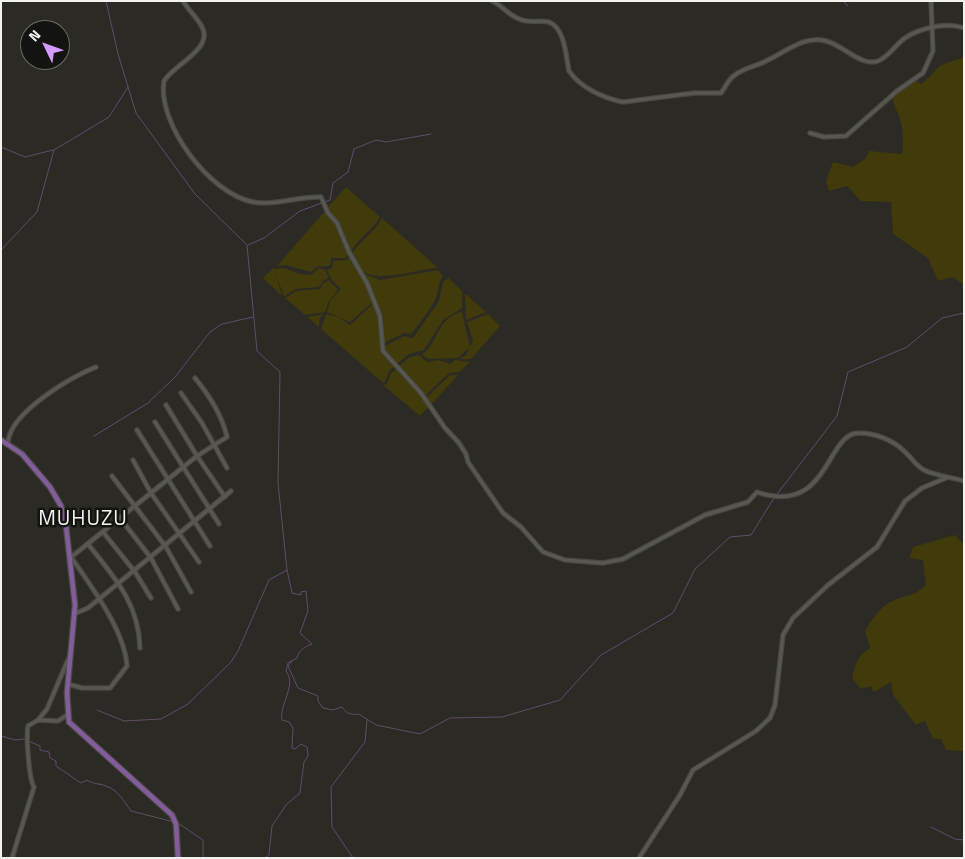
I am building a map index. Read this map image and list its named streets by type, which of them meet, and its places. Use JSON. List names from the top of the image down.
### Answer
{
  "districts": ["MUHUZU"],
  "north": "top left"
}
